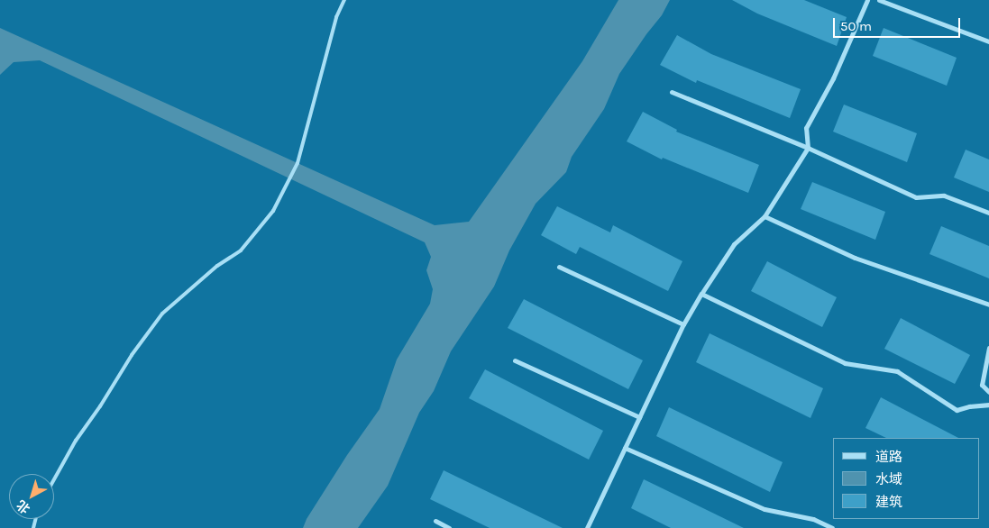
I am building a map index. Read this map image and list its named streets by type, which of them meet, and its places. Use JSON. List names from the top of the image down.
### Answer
{
  "legend": ["道路", "水域", "建筑"],
  "scale_bar": "50 m",
  "north": "bottom left"
}
